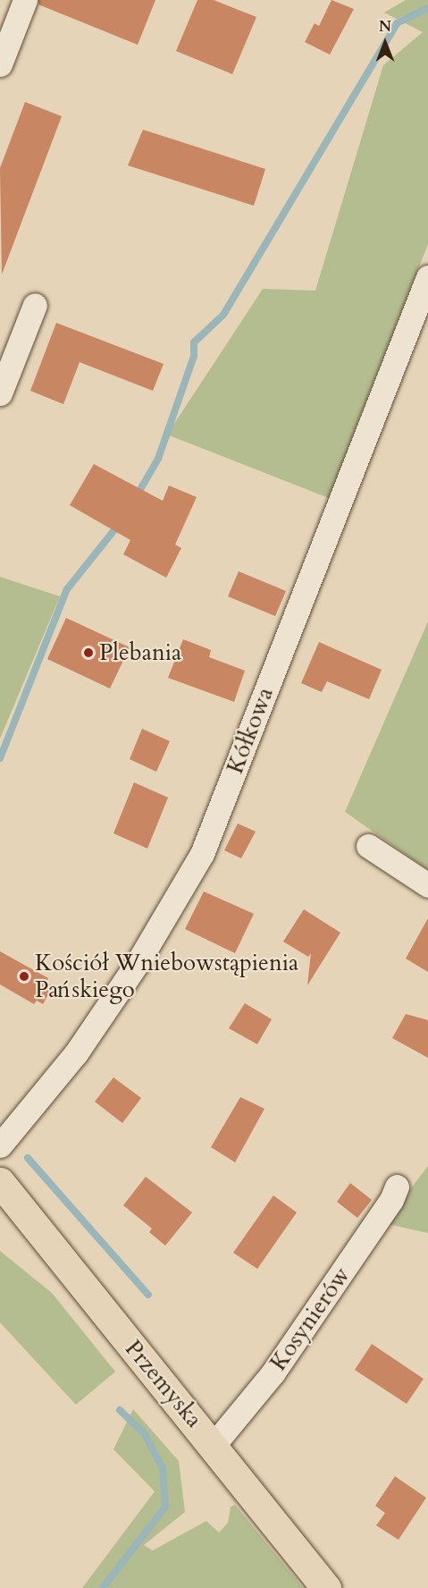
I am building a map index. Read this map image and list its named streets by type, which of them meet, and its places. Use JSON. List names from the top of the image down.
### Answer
{
  "streets": {
    "main road": ["Przemyska"],
    "street": ["Kółkowa", "Kosynierów"]
  },
  "crossings": [
    ["Kosynierów", "Przemyska"]
  ],
  "places": ["Plebania", "Kościół Wniebowstąpienia Pańskiego"],
  "north": "top"
}
